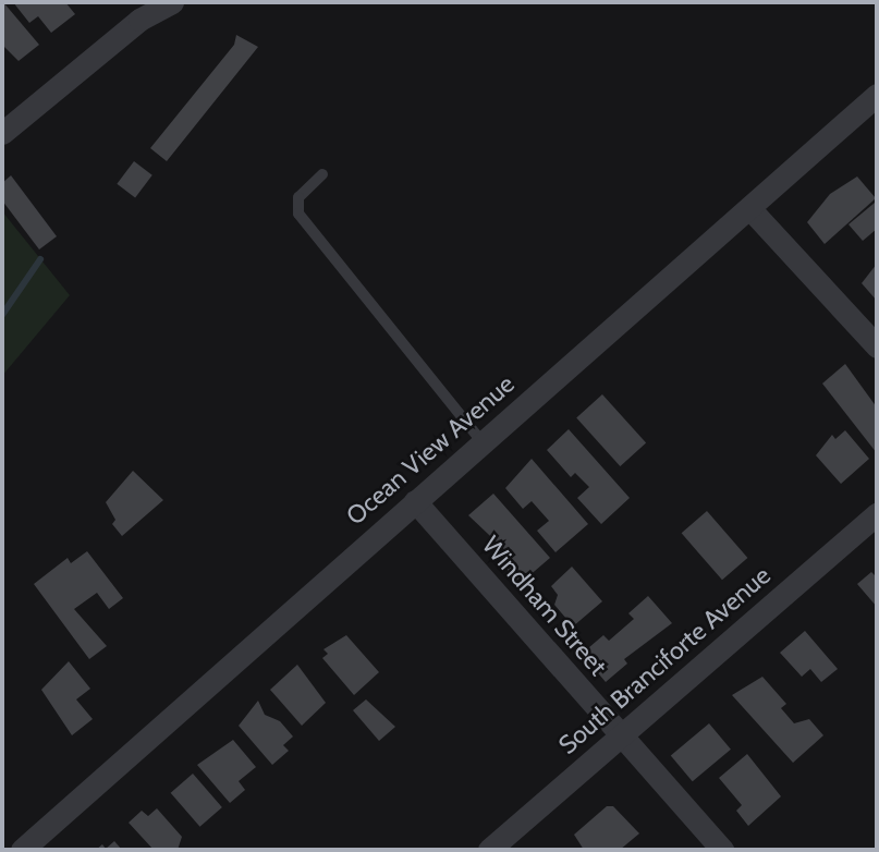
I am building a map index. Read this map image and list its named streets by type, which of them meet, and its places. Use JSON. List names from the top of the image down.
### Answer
{
  "streets": {
    "street": ["Ocean View Avenue", "Windham Street", "South Branciforte Avenue"]
  },
  "crossings": [
    ["Ocean View Avenue", "Windham Street"],
    ["Windham Street", "South Branciforte Avenue"]
  ]
}
